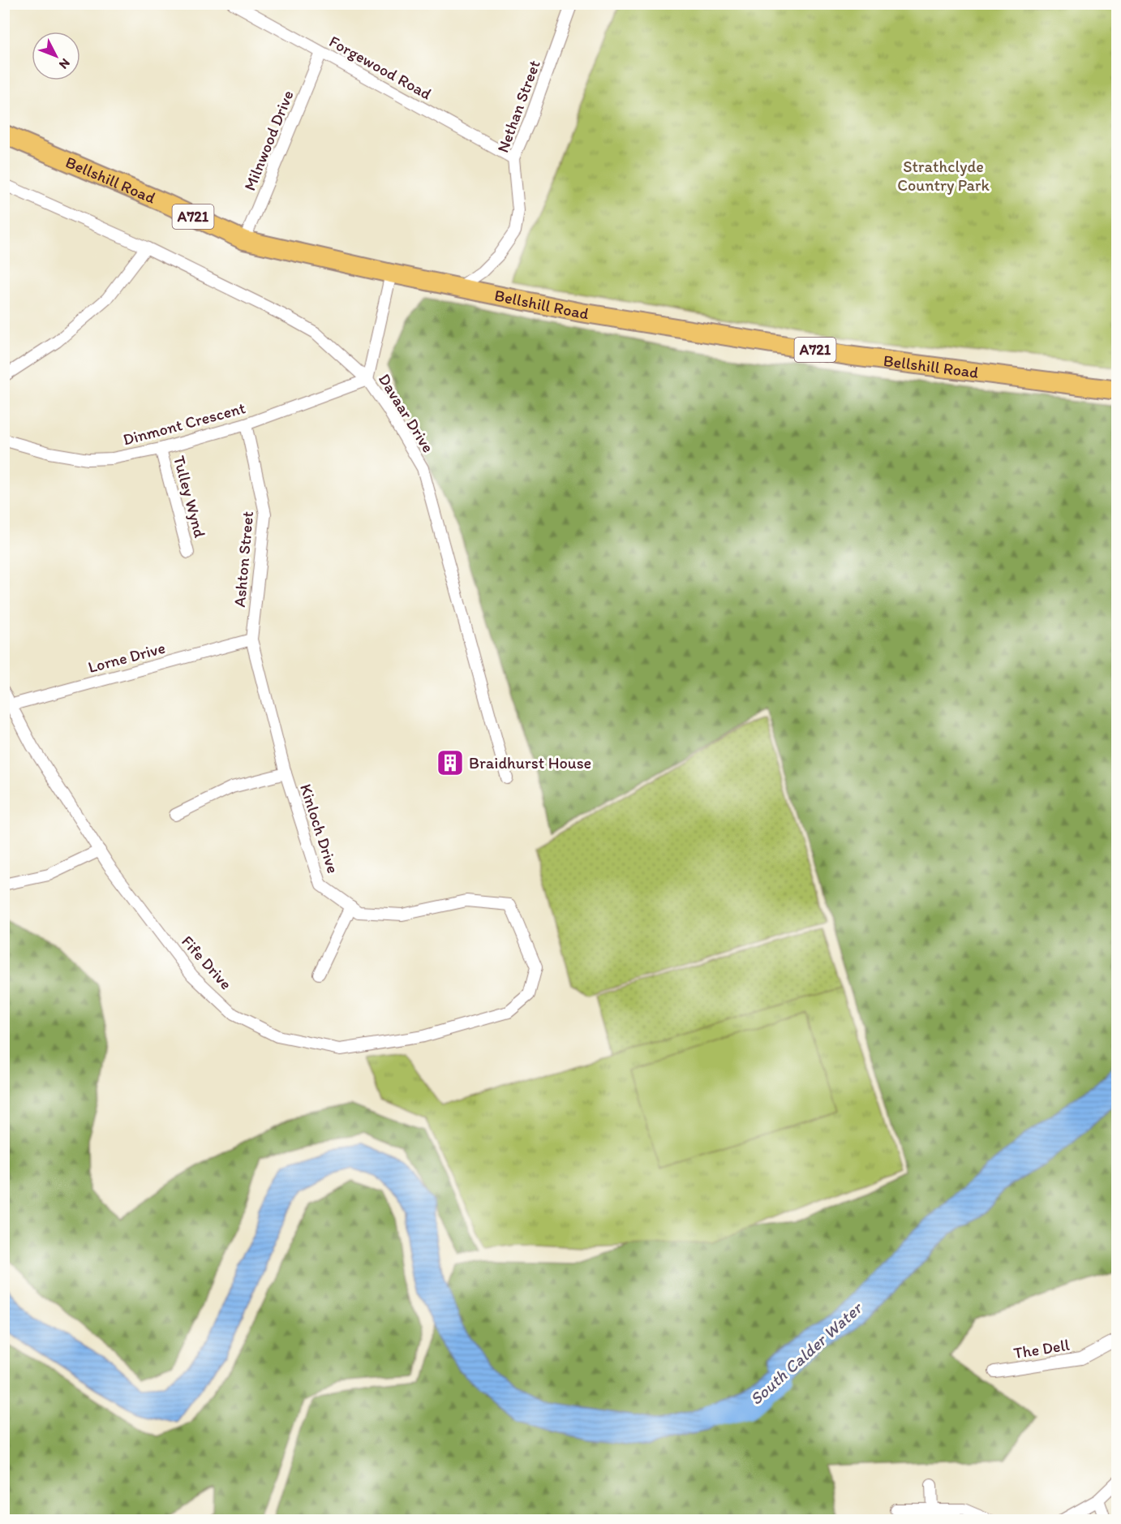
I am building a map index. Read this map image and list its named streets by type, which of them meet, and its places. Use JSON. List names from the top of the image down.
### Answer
{
  "streets": {
    "main road": ["Bellshill Road", "A721"],
    "street": [
      "Forgewood Road",
      "Nethan Street",
      "Milnwood Drive",
      "Davaar Drive",
      "Dinmont Crescent",
      "Tulley Wynd",
      "Ashton Street",
      "Lorne Drive",
      "Kinloch Drive",
      "Fife Drive",
      "The Dell"
    ]
  },
  "crossings": [
    ["Forgewood Road", "Nethan Street"],
    ["Forgewood Road", "Milnwood Drive"],
    ["Nethan Street", "Bellshill Road"],
    ["Milnwood Drive", "Bellshill Road"],
    ["Davaar Drive", "Dinmont Crescent"],
    ["Dinmont Crescent", "Tulley Wynd"],
    ["Dinmont Crescent", "Ashton Street"],
    ["Ashton Street", "Lorne Drive"],
    ["Ashton Street", "Kinloch Drive"],
    ["Lorne Drive", "Kinloch Drive"],
    ["Lorne Drive", "Fife Drive"],
    ["Kinloch Drive", "Fife Drive"]
  ],
  "water": ["South Calder Water"],
  "parks": ["Strathclyde Country Park"],
  "places": {
    "building": ["Braidhurst House"]
  },
  "north": "bottom right"
}
